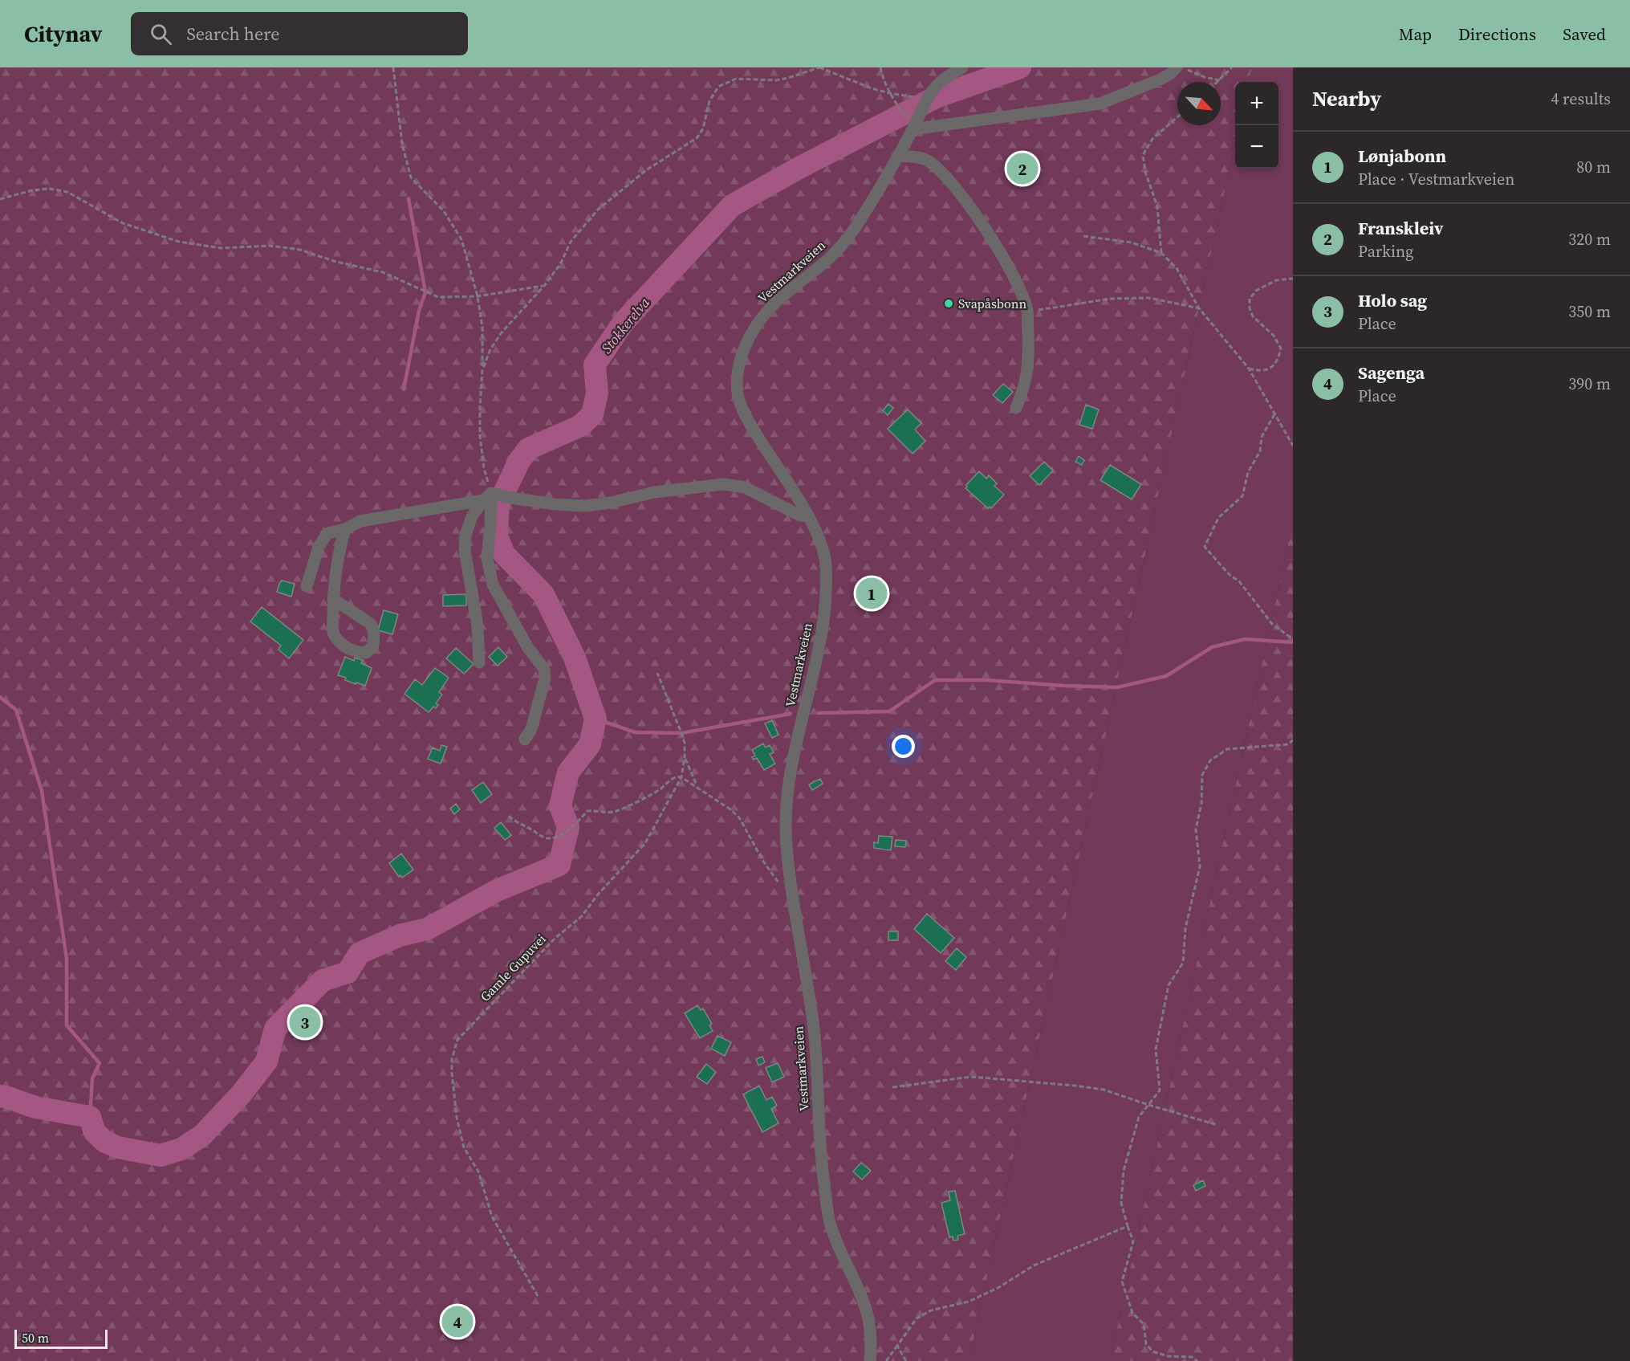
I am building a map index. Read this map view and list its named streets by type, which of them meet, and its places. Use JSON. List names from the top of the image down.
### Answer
{
  "streets": {
    "street": ["Vestmarkveien"],
    "path": ["Gamle Gupuvei"]
  },
  "water": ["Stokkerelva"],
  "places": ["Svapåsbonn"],
  "scale_bar": "50 m",
  "north": "bottom right",
  "page": {
    "header": "Citynav",
    "search": "Search here",
    "nav": ["Map", "Directions", "Saved"],
    "heading": ["Nearby", "4 results"],
    "map_buttons": ["+", "−"],
    "list": [
      {
        "mark": "1",
        "name": "Lønjabonn",
        "note": "Place · Vestmarkveien",
        "value": "80 m"
      },
      {
        "mark": "2",
        "name": "Franskleiv",
        "note": "Parking",
        "value": "320 m"
      },
      {
        "mark": "3",
        "name": "Holo sag",
        "note": "Place",
        "value": "350 m"
      },
      {
        "mark": "4",
        "name": "Sagenga",
        "note": "Place",
        "value": "390 m"
      }
    ],
    "pins": [
      "2",
      "1",
      "3",
      "4"
    ],
    "scale": "50 m"
  }
}
